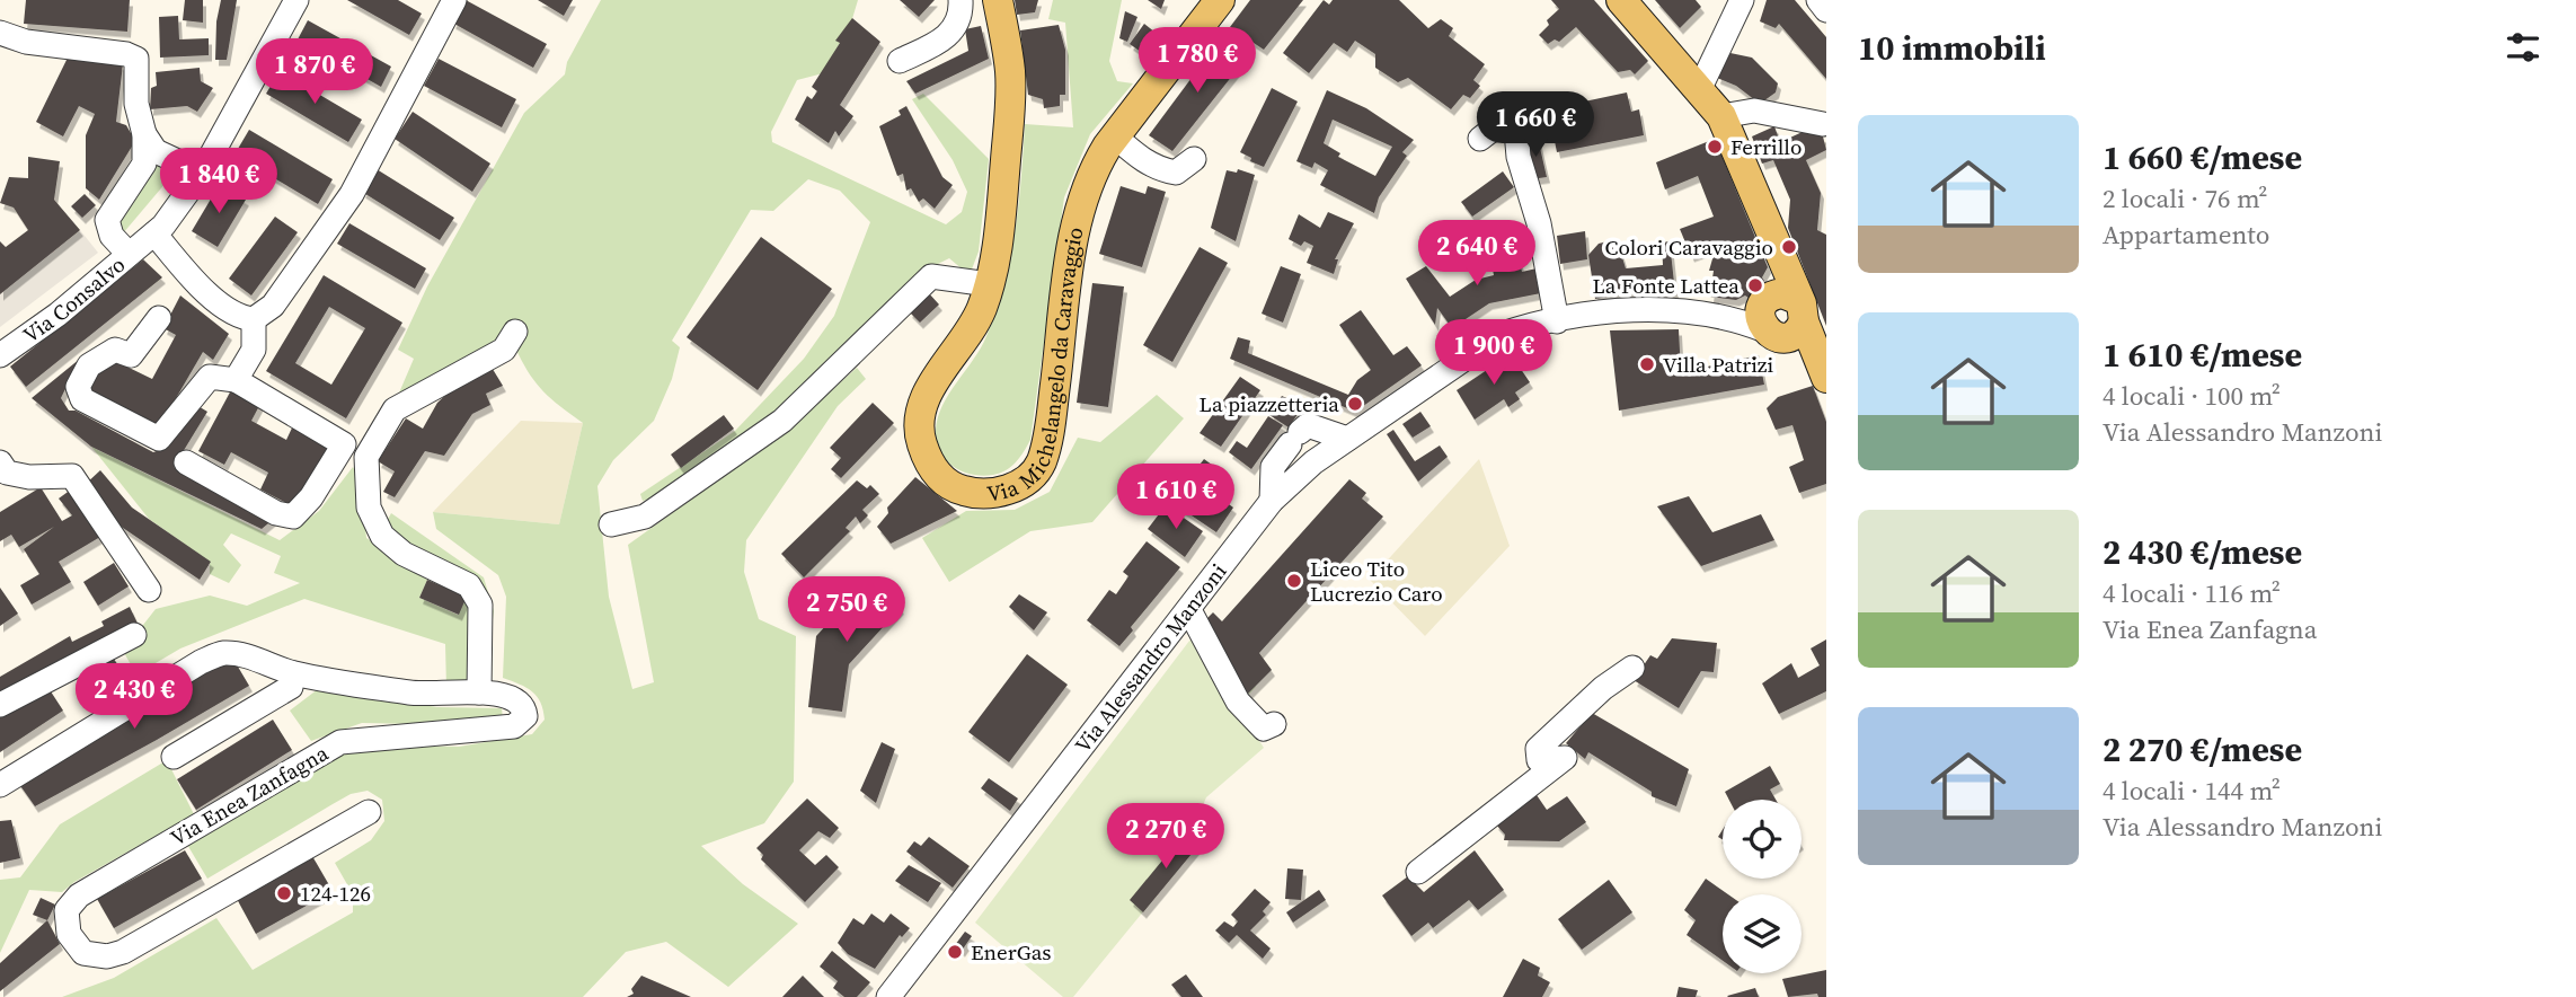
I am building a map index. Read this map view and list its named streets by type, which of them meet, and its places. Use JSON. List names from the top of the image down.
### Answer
{
  "streets": {
    "main road": ["Via Michelangelo da Caravaggio"],
    "street": ["Via Consalvo", "Via Alessandro Manzoni", "Via Enea Zanfagna"]
  },
  "places": [
    "Ferrillo",
    "Colori Caravaggio",
    "La Fonte Lattea",
    "Villa Patrizi",
    "La piazzetteria",
    "Liceo Tito Lucrezio Caro",
    "124-126",
    "EnerGas"
  ],
  "page": {
    "heading": "10 immobili",
    "price": [
      "1 780 €",
      "1 870 €",
      "1 660 €",
      "1 840 €",
      "2 640 €",
      "1 900 €",
      "1 610 €",
      "2 750 €",
      "2 430 €",
      "2 270 €"
    ],
    "list": [
      {
        "name": "1 660 €/mese",
        "note": "2 locali · 76 m² · Appartamento"
      },
      {
        "name": "1 610 €/mese",
        "note": "4 locali · 100 m² · Via Alessandro Manzoni"
      },
      {
        "name": "2 430 €/mese",
        "note": "4 locali · 116 m² · Via Enea Zanfagna"
      },
      {
        "name": "2 270 €/mese",
        "note": "4 locali · 144 m² · Via Alessandro Manzoni"
      }
    ]
  }
}
